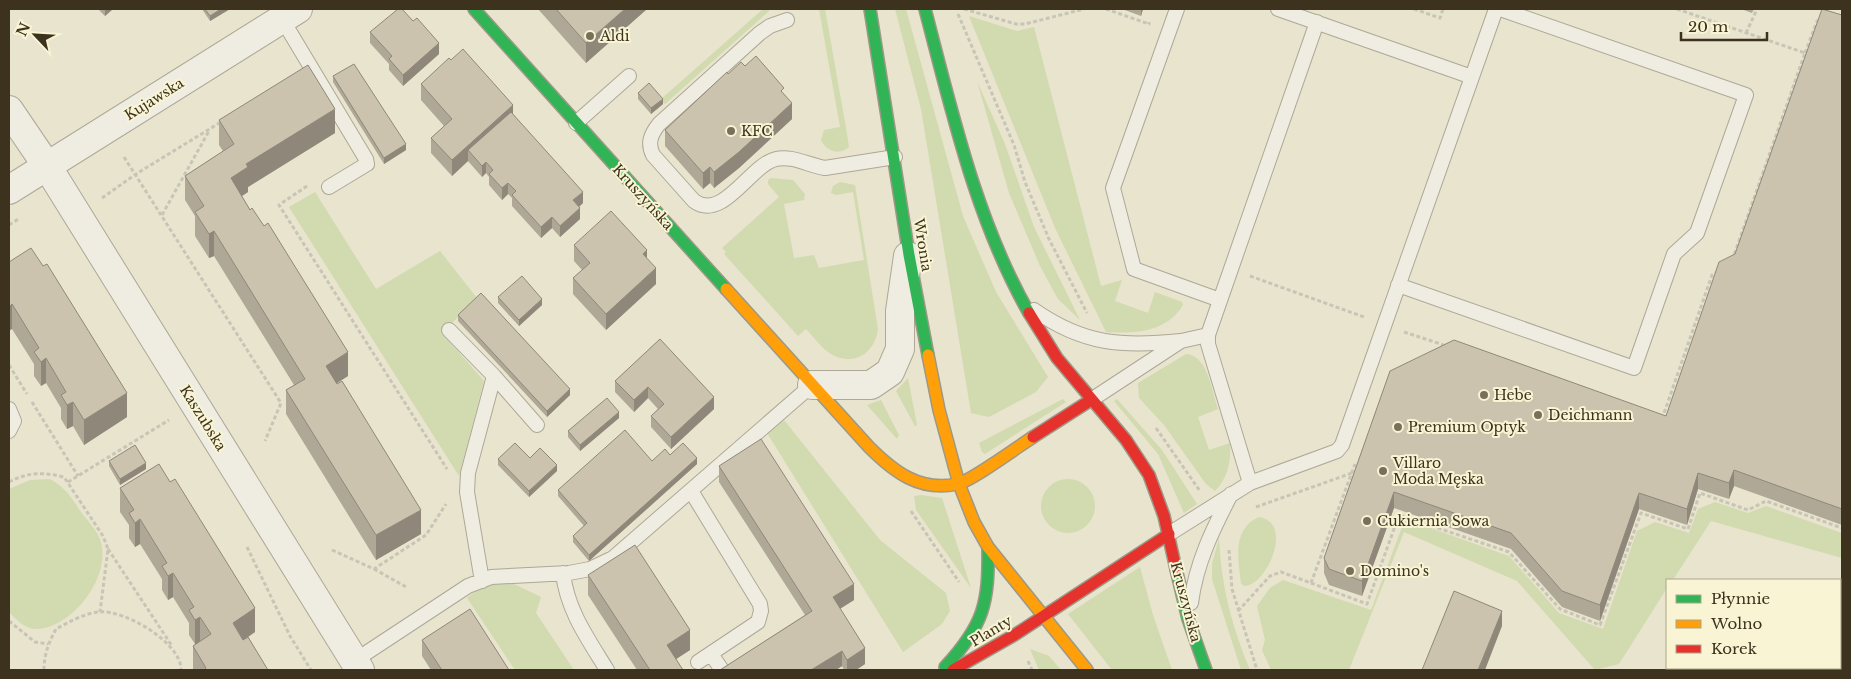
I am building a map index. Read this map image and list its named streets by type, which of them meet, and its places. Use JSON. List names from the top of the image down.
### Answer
{
  "streets": {
    "main road": ["Kruszyńska", "Wronia", "Planty"],
    "street": ["Kujawska", "Kaszubska"]
  },
  "crossings": [
    ["Kujawska", "Kaszubska"],
    ["Kruszyńska", "Wronia"],
    ["Kruszyńska", "Planty"],
    ["Wronia", "Planty"]
  ],
  "places": [
    "Aldi",
    "KFC",
    "Hebe",
    "Deichmann",
    "Premium Optyk",
    "Villaro Moda Męska",
    "Cukiernia Sowa",
    "Domino's"
  ],
  "legend": ["Płynnie", "Wolno", "Korek"],
  "scale_bar": "20 m",
  "north": "top left"
}
